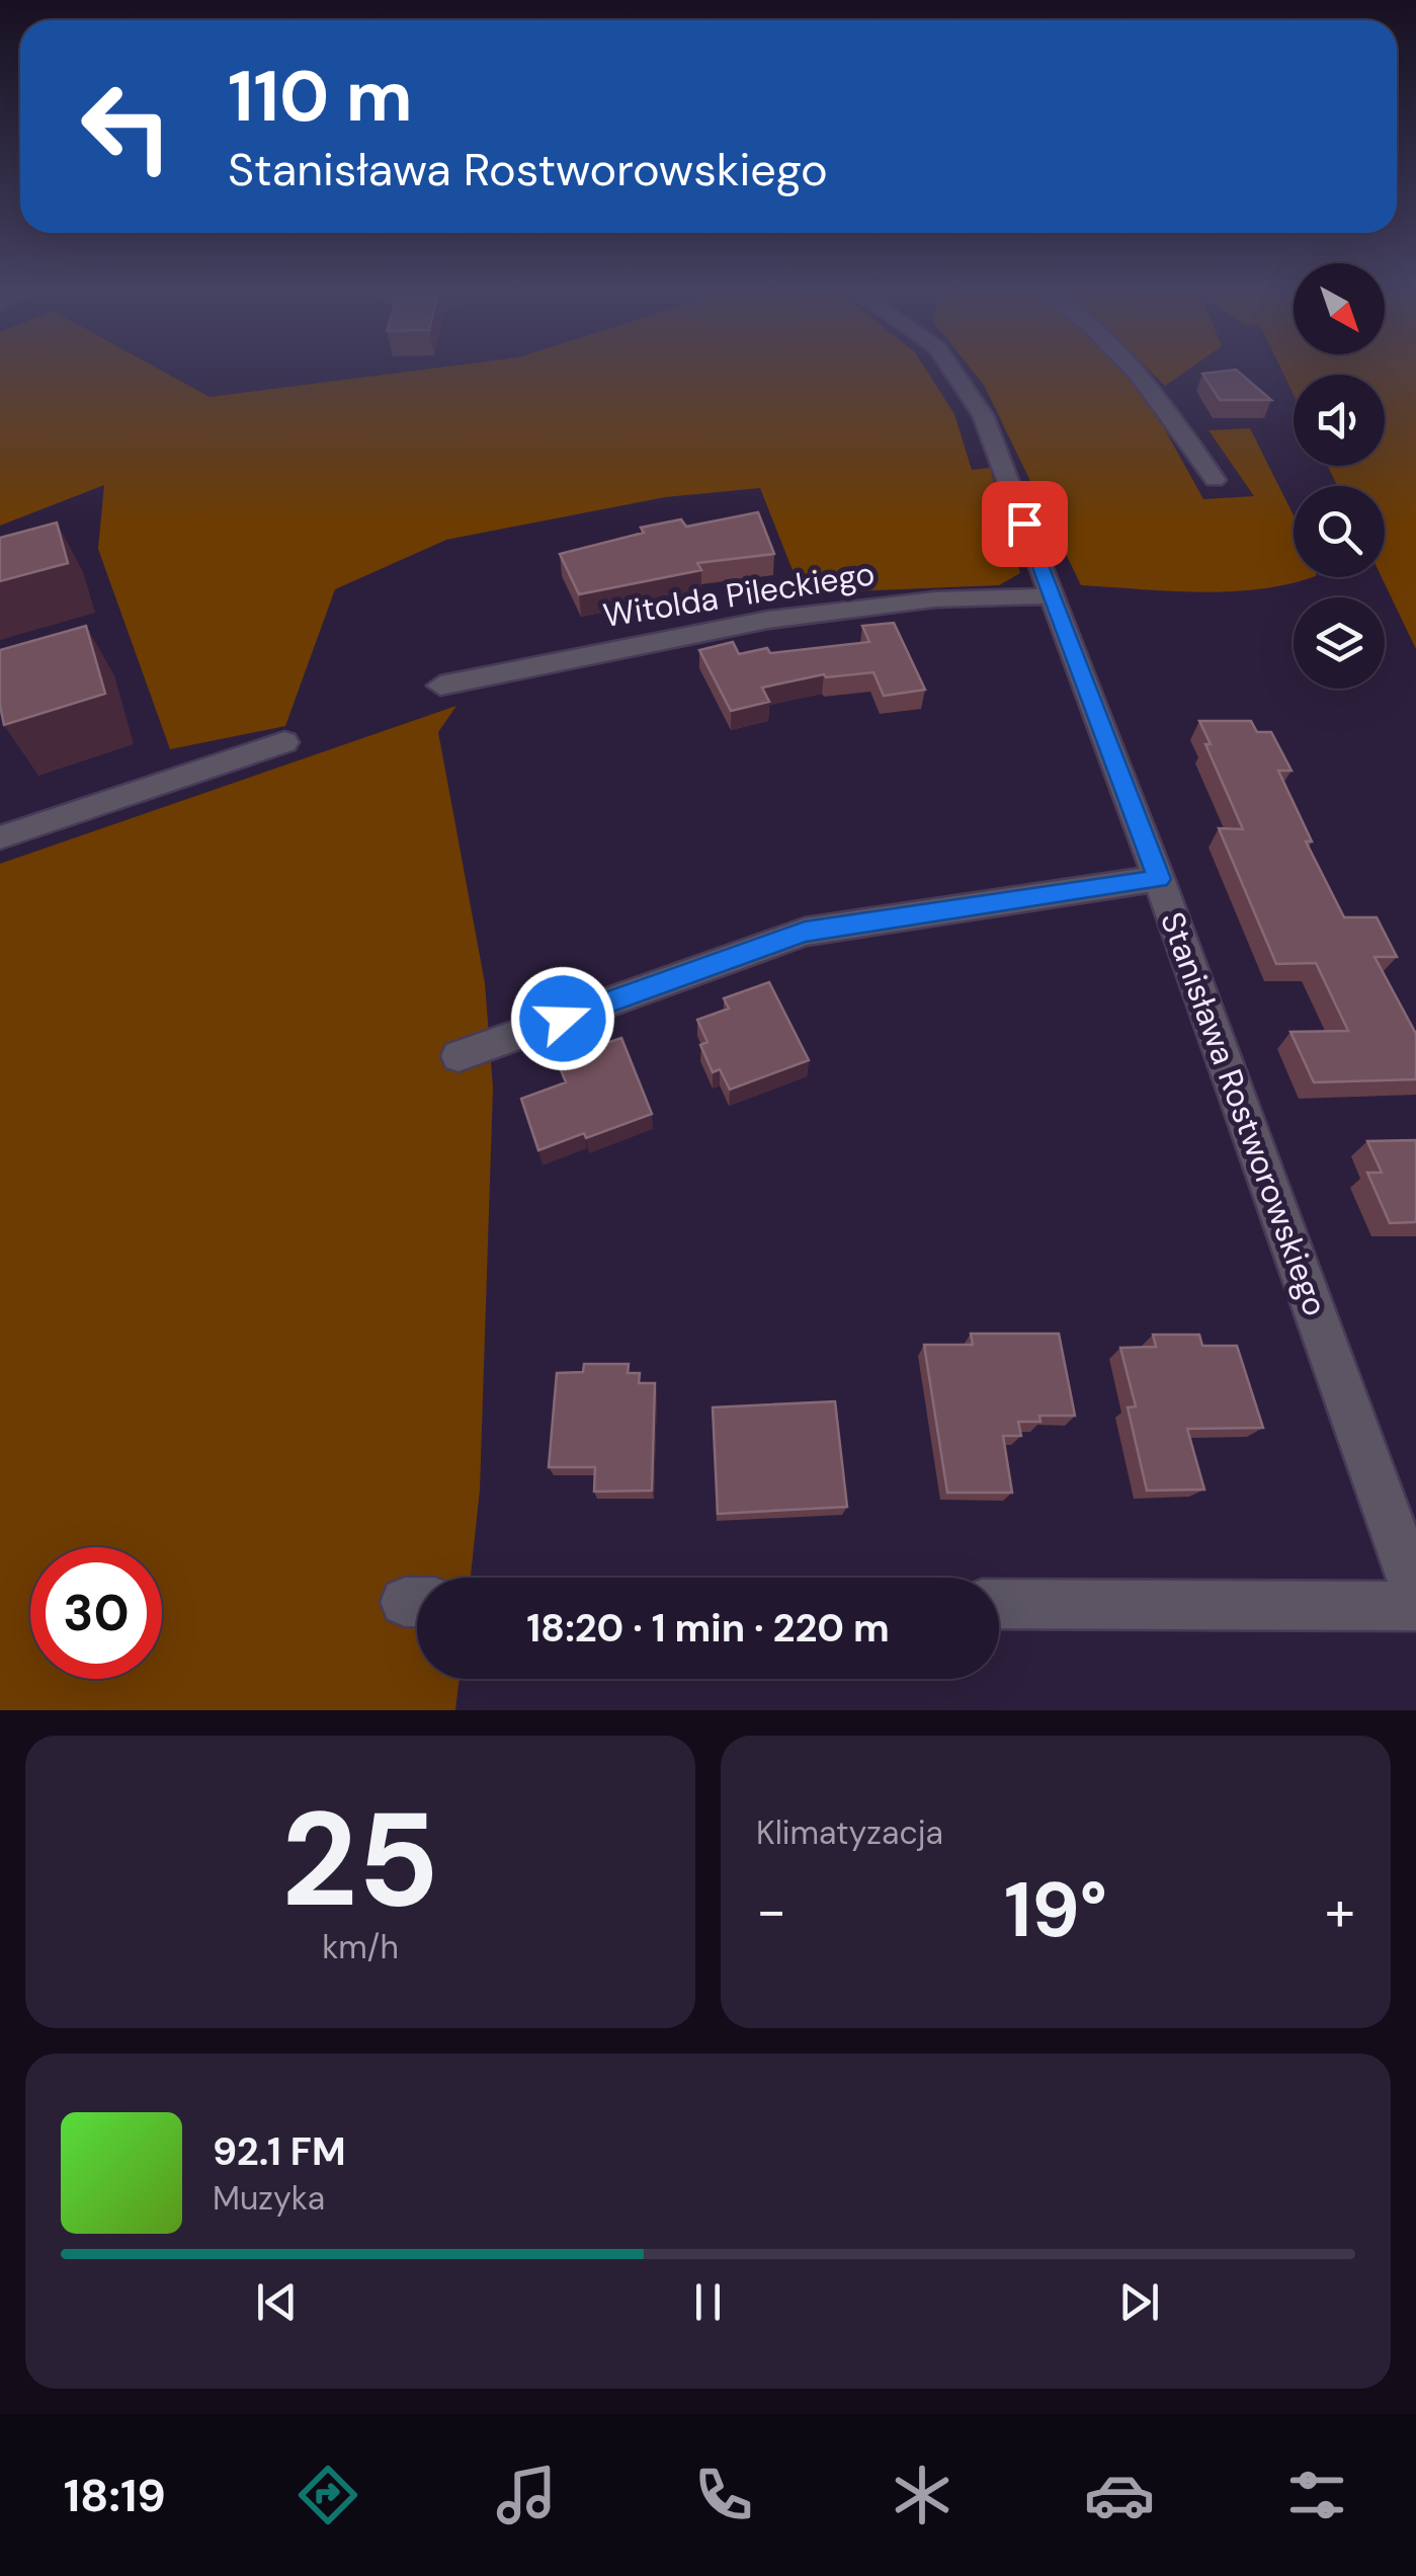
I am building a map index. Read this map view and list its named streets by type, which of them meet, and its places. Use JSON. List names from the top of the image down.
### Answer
{
  "streets": {
    "street": ["Witolda Pileckiego", "Stanisława Rostworowskiego"]
  },
  "crossings": [
    ["Witolda Pileckiego", "Stanisława Rostworowskiego"]
  ],
  "north": "bottom right",
  "page": {
    "turn": ["110 m", "Stanisława Rostworowskiego"],
    "limit": "30",
    "trip": "18:20 · 1 min · 220 m",
    "tile": [
      ["25", "km/h"],
      "Klimatyzacja"
    ],
    "heat": ["−", "19°", "+"],
    "song": ["92.1 FM", "Muzyka"],
    "tabs": "18:19"
  }
}
